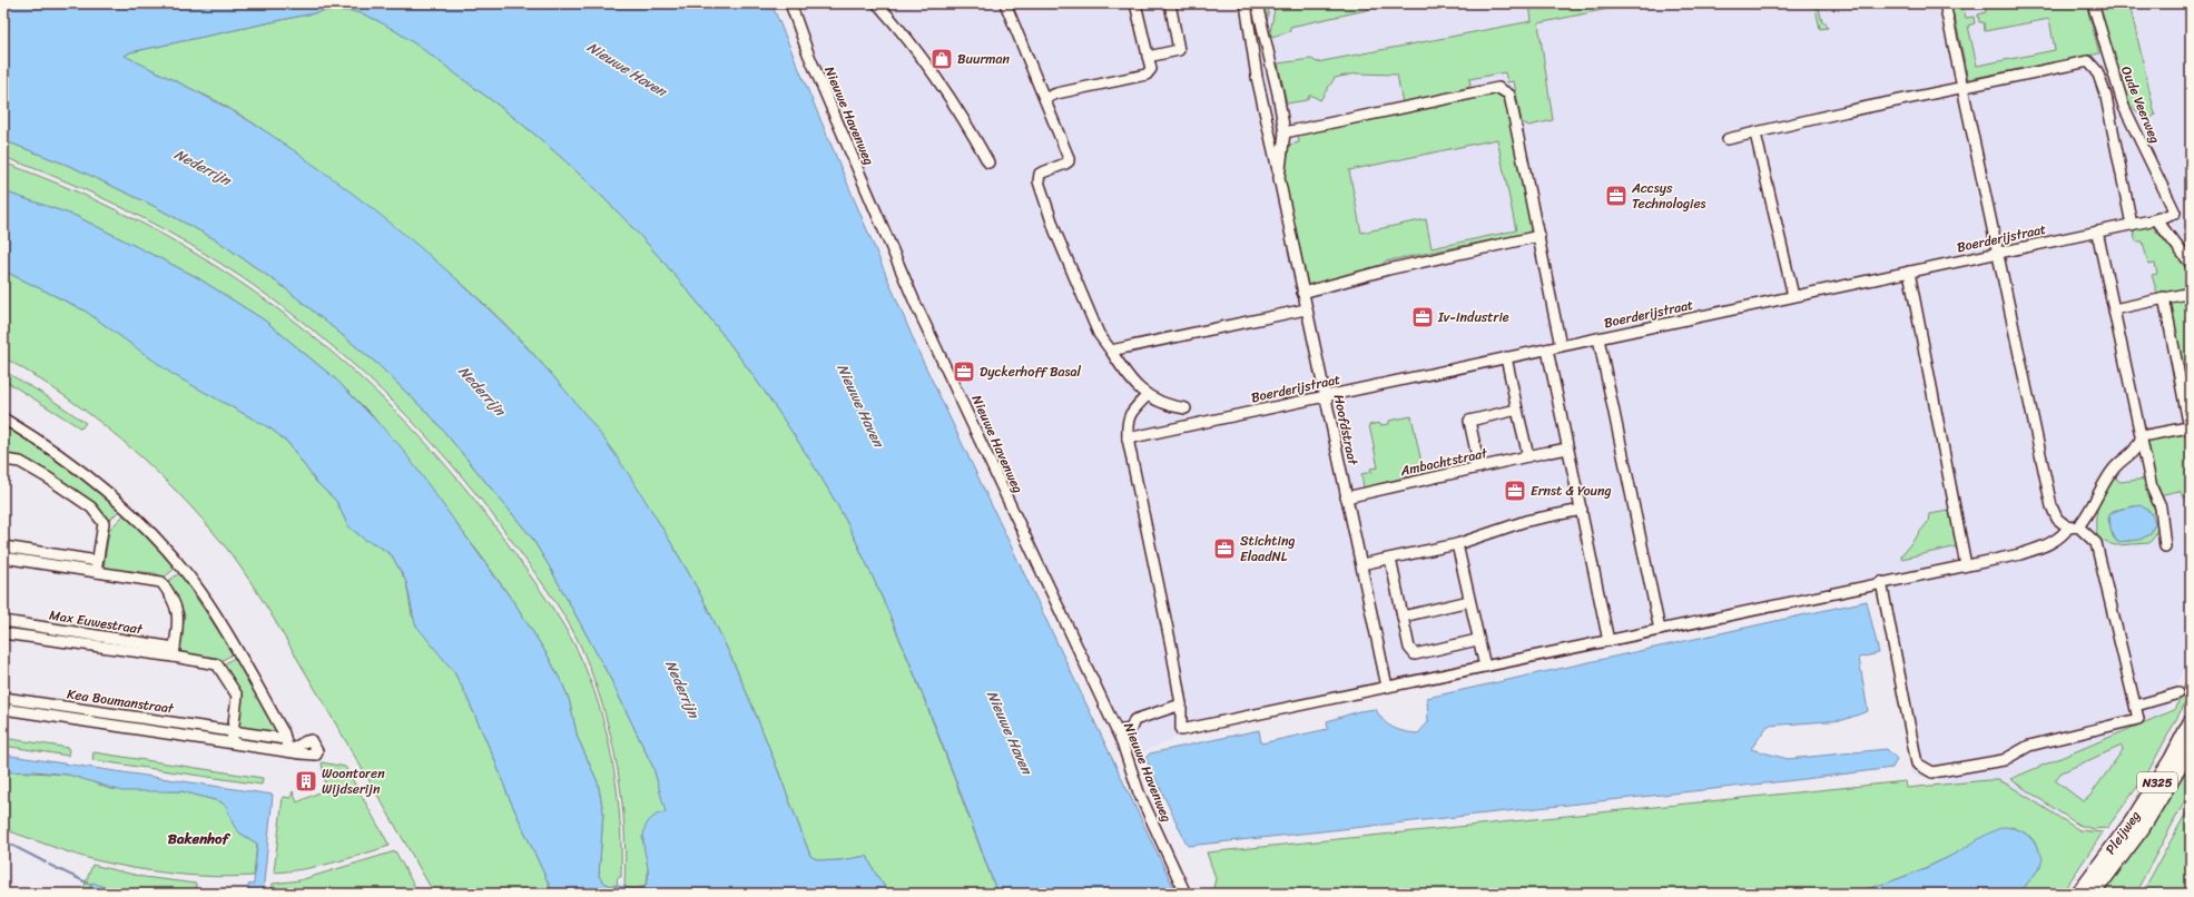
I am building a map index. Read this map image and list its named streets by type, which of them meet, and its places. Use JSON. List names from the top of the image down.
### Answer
{
  "streets": {
    "highway": ["N325", "Pleijweg"],
    "street": [
      "Oude Veerweg",
      "Nieuwe Havenweg",
      "Boerderijstraat",
      "Hoofdstraat",
      "Ambachtstraat",
      "Max Euwestraat",
      "Kea Boumanstraat"
    ]
  },
  "crossings": [
    ["Oude Veerweg", "Boerderijstraat"],
    ["Boerderijstraat", "Hoofdstraat"],
    ["Hoofdstraat", "Ambachtstraat"],
    ["Max Euwestraat", "Kea Boumanstraat"]
  ],
  "districts": ["Bakenhof"],
  "water": ["Nieuwe Haven", "Nederrijn"],
  "places": {
    "shop": ["Buurman"],
    "office": [
      "Accsys Technologies",
      "Iv-Industrie",
      "Dyckerhoff Basal",
      "Ernst & Young",
      "Stichting ElaadNL"
    ],
    "building": ["Woontoren Wijdserijn"]
  }
}
